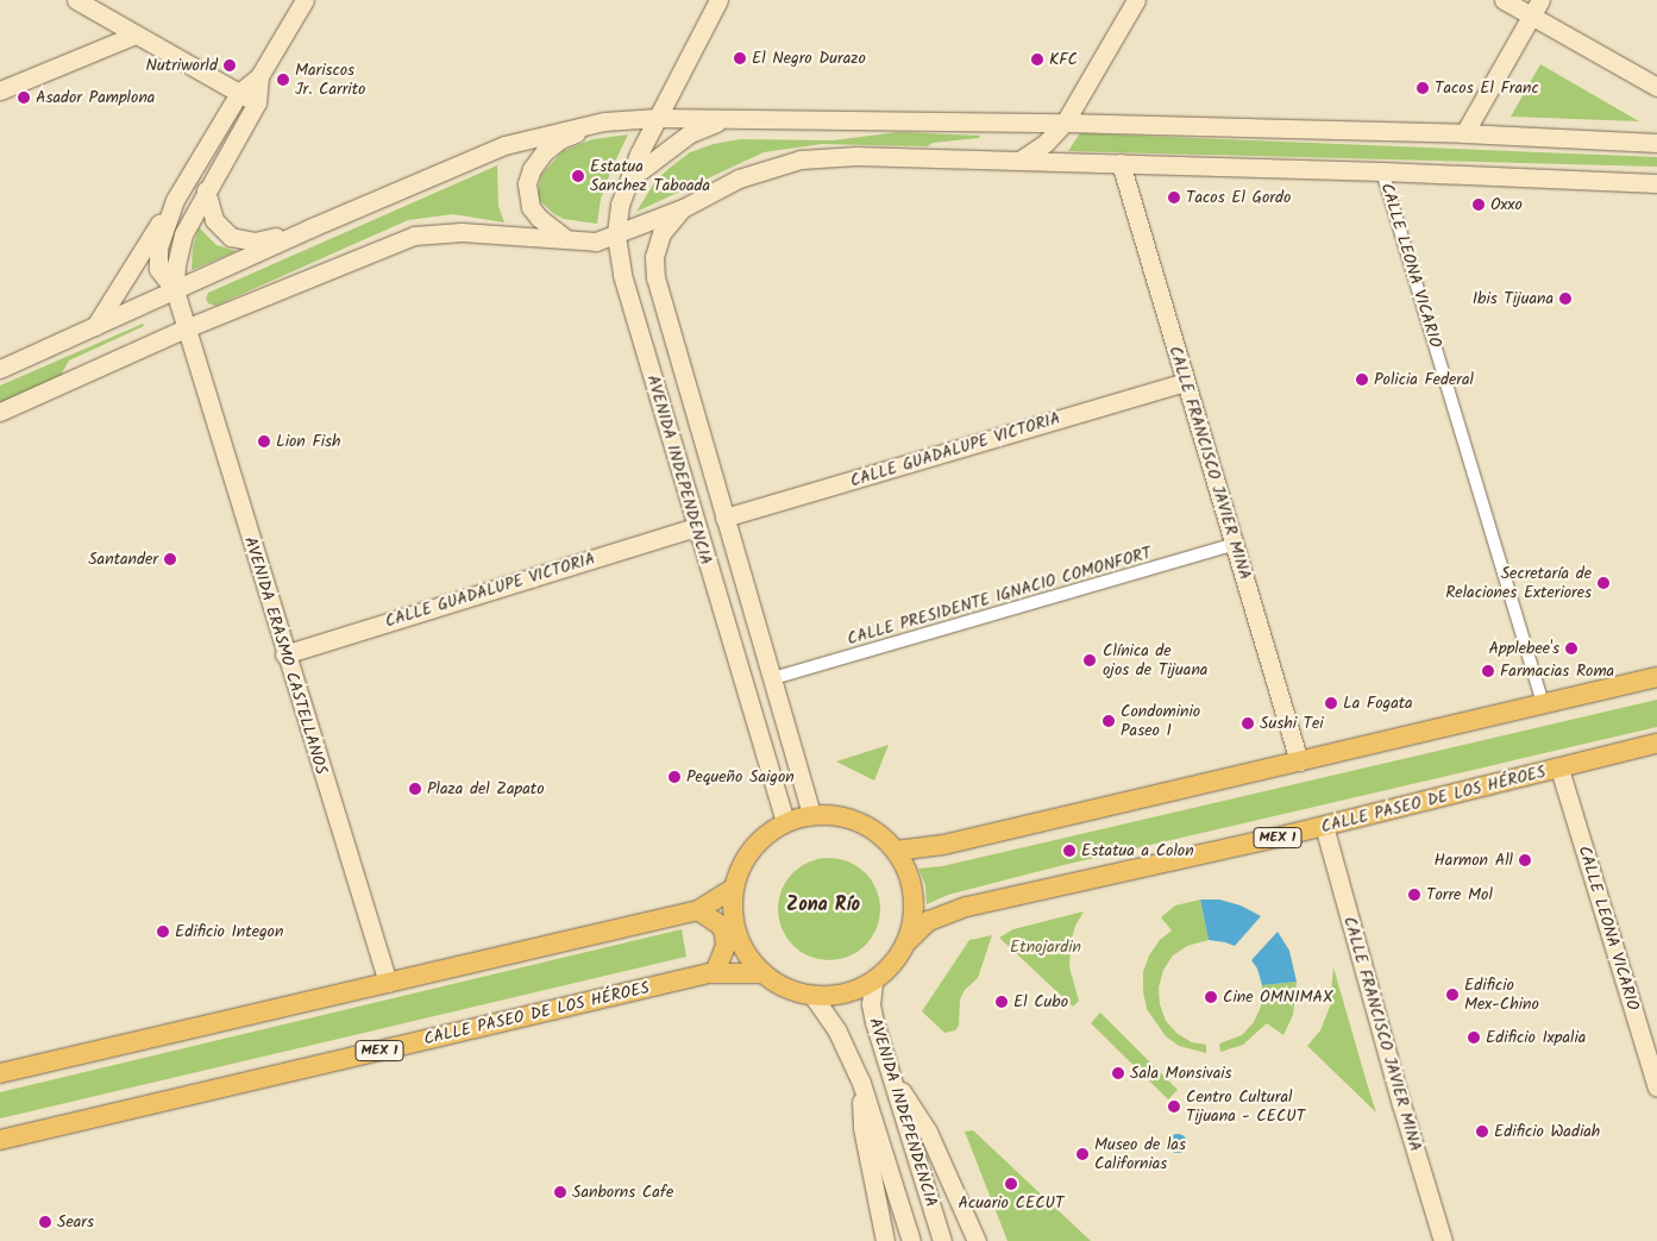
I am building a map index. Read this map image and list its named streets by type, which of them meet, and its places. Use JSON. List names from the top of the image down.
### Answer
{
  "streets": {
    "main road": [
      "CALLE LEONA VICARIO",
      "CALLE GUADALUPE VICTORIA",
      "CALLE FRANCISCO JAVIER MINA",
      "AVENIDA INDEPENDENCIA",
      "AVENIDA ERASMO CASTELLANOS",
      "CALLE PASEO DE LOS HÉROES",
      "MEX 1"
    ],
    "street": ["CALLE PRESIDENTE IGNACIO COMONFORT"]
  },
  "crossings": [
    ["CALLE LEONA VICARIO", "CALLE PASEO DE LOS HÉROES"],
    ["CALLE GUADALUPE VICTORIA", "CALLE FRANCISCO JAVIER MINA"],
    ["CALLE GUADALUPE VICTORIA", "AVENIDA INDEPENDENCIA"],
    ["CALLE GUADALUPE VICTORIA", "AVENIDA ERASMO CASTELLANOS"],
    ["CALLE FRANCISCO JAVIER MINA", "CALLE PRESIDENTE IGNACIO COMONFORT"],
    ["CALLE FRANCISCO JAVIER MINA", "CALLE PASEO DE LOS HÉROES"],
    ["AVENIDA INDEPENDENCIA", "CALLE PRESIDENTE IGNACIO COMONFORT"],
    ["AVENIDA INDEPENDENCIA", "CALLE PASEO DE LOS HÉROES"],
    ["AVENIDA INDEPENDENCIA", "MEX 1"],
    ["CALLE PASEO DE LOS HÉROES", "MEX 1"]
  ],
  "districts": ["Zona Río"],
  "parks": ["Etnojardin"],
  "places": [
    "El Negro Durazo",
    "KFC",
    "Nutriworld",
    "Mariscos Jr. Carrito",
    "Tacos El Franc",
    "Asador Pamplona",
    "Estatua Sanchez Taboada",
    "Tacos El Gordo",
    "Oxxo",
    "Ibis Tijuana",
    "Policia Federal",
    "Lion Fish",
    "Santander",
    "Secretaría de Relaciones Exteriores",
    "Applebee's",
    "Clínica de ojos de Tijuana",
    "Farmacias Roma",
    "La Fogata",
    "Condominio Paseo 1",
    "Sushi Tei",
    "Pequeño Saigon",
    "Plaza del Zapato",
    "Estatua a Colon",
    "Harmon All",
    "Torre Mol",
    "Edificio Integon",
    "Edificio Mex-Chino",
    "Cine OMNIMAX",
    "El Cubo",
    "Edificio Ixpalia",
    "Sala Monsivais",
    "Centro Cultural Tijuana - CECUT",
    "Edificio Wadiah",
    "Museo de las Californias",
    "Acuario CECUT",
    "Sanborns Cafe",
    "Sears"
  ]
}
